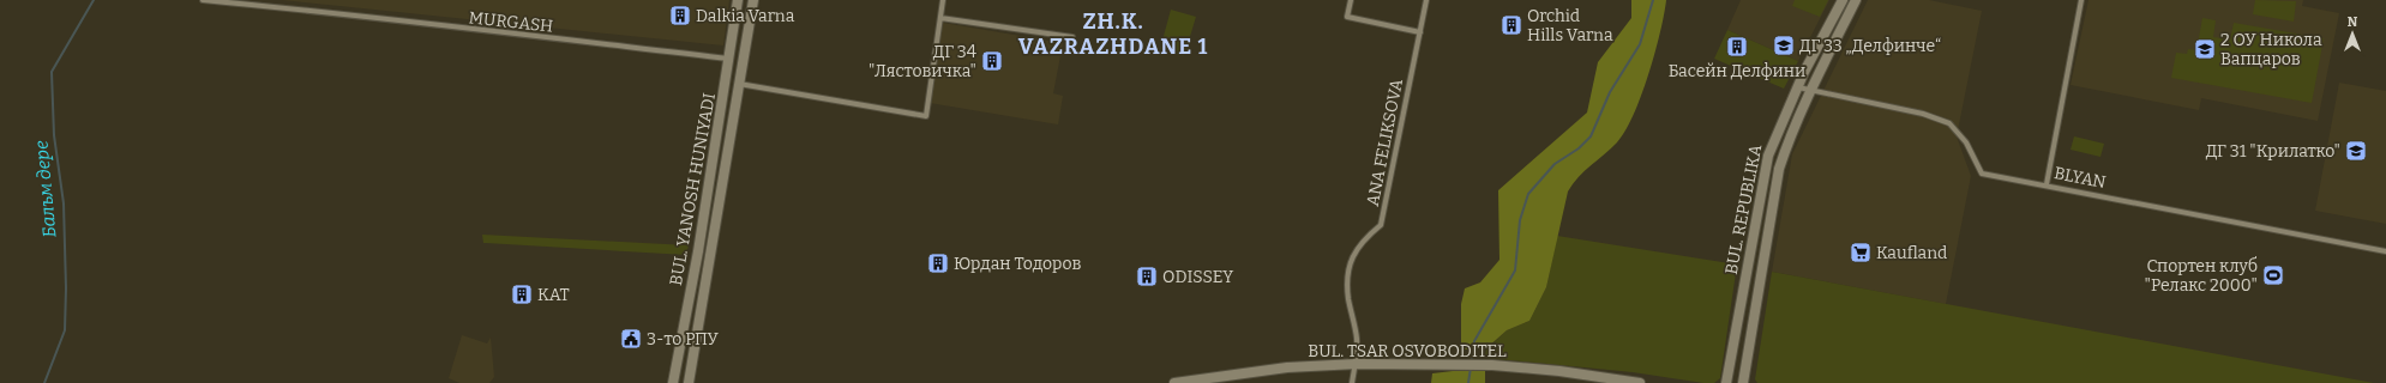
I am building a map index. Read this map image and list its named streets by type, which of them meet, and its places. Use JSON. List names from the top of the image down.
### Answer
{
  "streets": {
    "street": [
      "MURGASH",
      "ANA FELIKSOVA",
      "BLYAN",
      "BUL. YANOSH HUNIYADI",
      "BUL. REPUBLIKA",
      "BUL. TSAR OSVOBODITEL"
    ]
  },
  "crossings": [
    ["MURGASH", "BUL. YANOSH HUNIYADI"],
    ["ANA FELIKSOVA", "BUL. TSAR OSVOBODITEL"],
    ["BLYAN", "BUL. REPUBLIKA"]
  ],
  "districts": ["ZH.K. VAZRAZHDANE 1"],
  "water": ["Балъм дере"],
  "places": {
    "building": [
      "Dalkia Varna",
      "Orchid Hills Varna",
      "Басейн Делфини",
      "ДГ 34 \"Лястовичка\"",
      "Юрдан Тодоров",
      "ODISSEY",
      "КАТ"
    ],
    "school or university": ["ДГ 33 „Делфинче“", "2 ОУ Никола Вапцаров", "ДГ 31 \"Крилатко\""],
    "supermarket": ["Kaufland"],
    "sports": ["Спортен клуб \"Релакс 2000\""],
    "public building": ["3-то РПУ"]
  },
  "north": "top"
}
